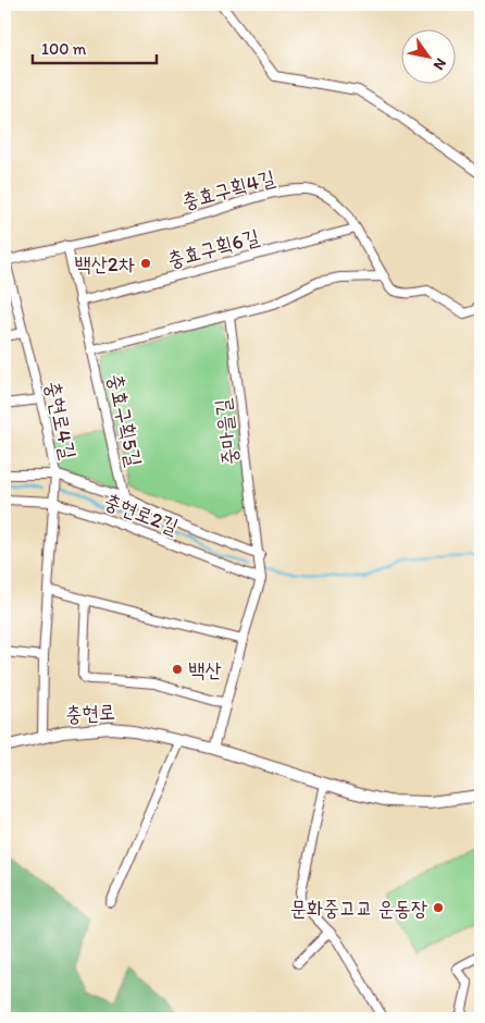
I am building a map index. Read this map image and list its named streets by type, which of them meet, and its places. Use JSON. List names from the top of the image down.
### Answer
{
  "streets": {
    "street": [
      "충효구획4길",
      "충효구획6길",
      "충현로4길",
      "충효구획5길",
      "중마을길",
      "충현로2길",
      "충현로"
    ]
  },
  "crossings": [
    ["충효구획4길", "충효구획6길"],
    ["충효구획4길", "충현로4길"],
    ["충효구획4길", "충효구획5길"],
    ["충효구획6길", "충효구획5길"],
    ["충현로4길", "충현로2길"],
    ["충현로4길", "충현로"],
    ["충효구획5길", "중마을길"],
    ["중마을길", "충현로2길"],
    ["중마을길", "충현로"]
  ],
  "places": ["백산2차", "백산", "문화중고교 운동장"],
  "scale_bar": "100 m",
  "north": "bottom right"
}
